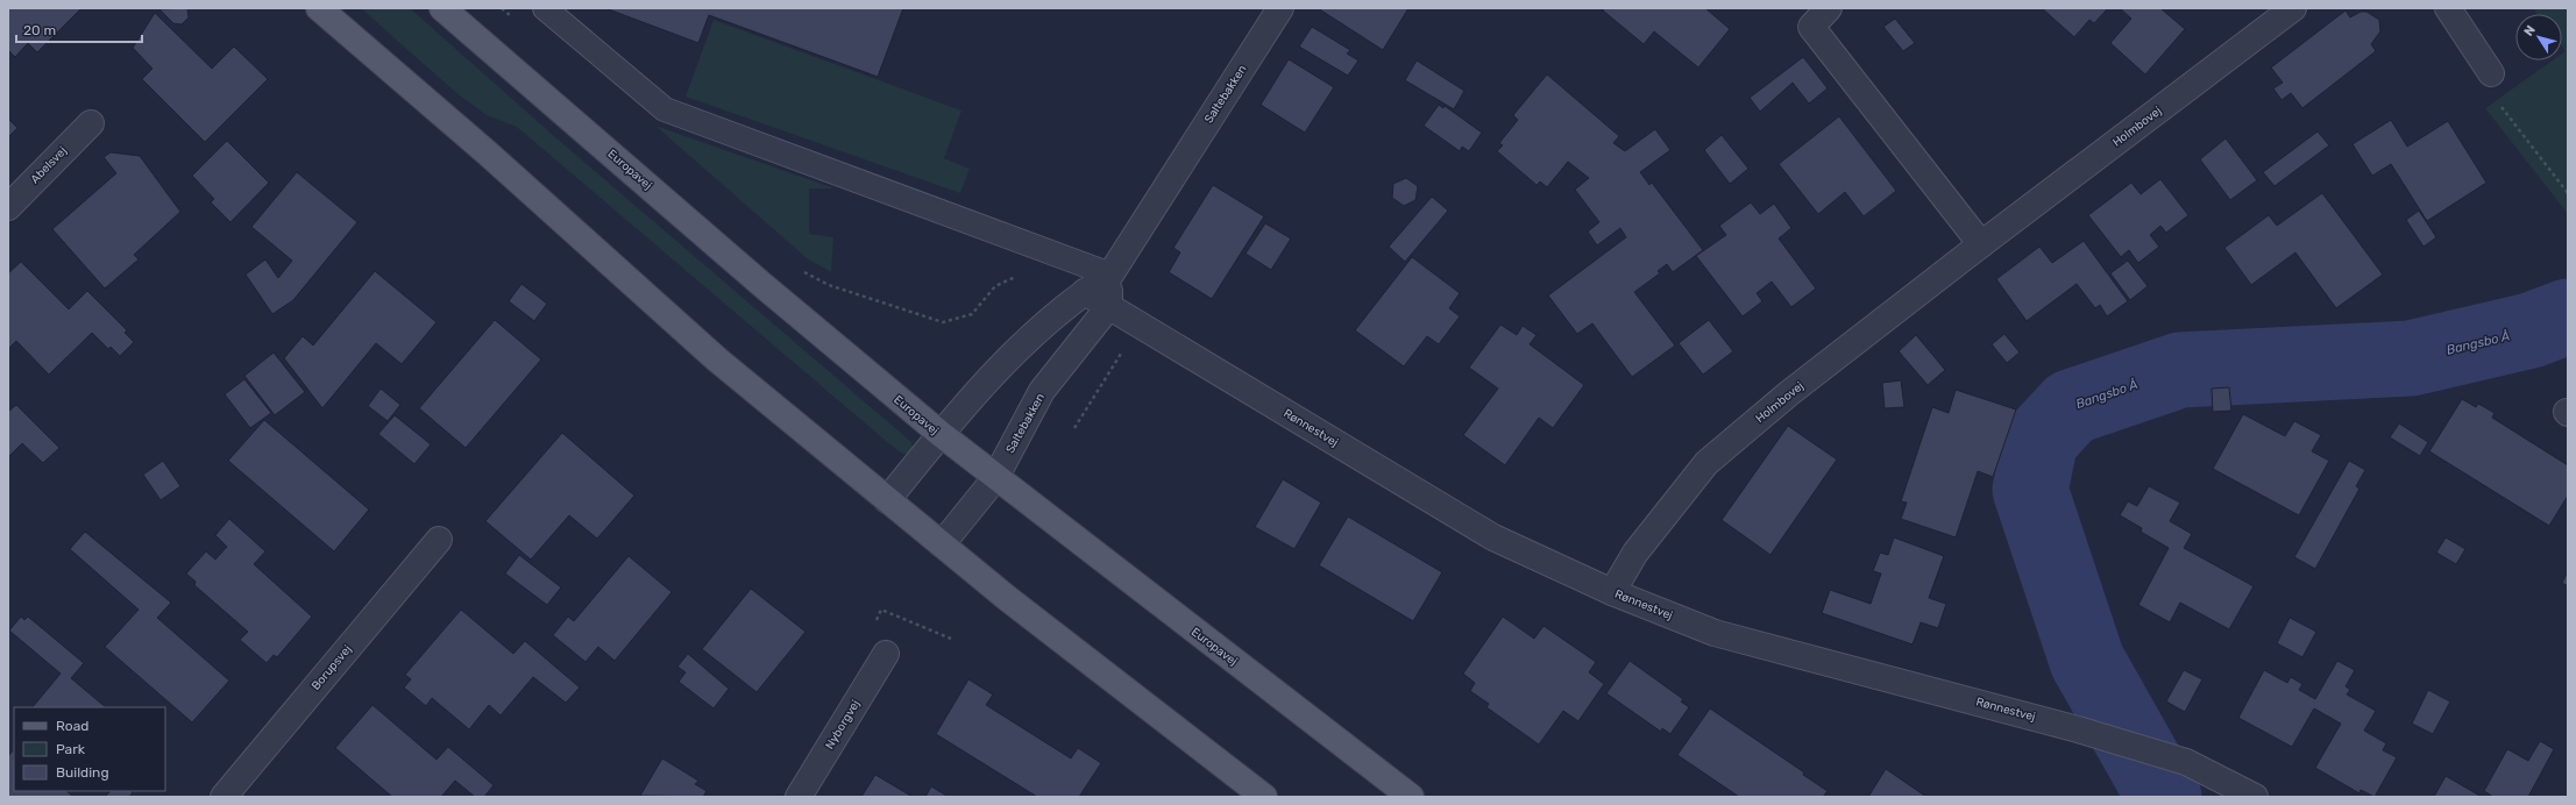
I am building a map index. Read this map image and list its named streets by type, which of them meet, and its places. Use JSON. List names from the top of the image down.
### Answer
{
  "streets": {
    "main road": ["Europavej"],
    "street": [
      "Saltebakken",
      "Holmbovej",
      "Abelsvej",
      "Rønnestvej",
      "Borupsvej",
      "Nyborgvej"
    ]
  },
  "crossings": [
    ["Saltebakken", "Europavej"],
    ["Saltebakken", "Rønnestvej"],
    ["Holmbovej", "Rønnestvej"]
  ],
  "water": ["Bangsbo Å"],
  "legend": ["Road", "Park", "Building"],
  "scale_bar": "20 m",
  "north": "top left"
}
